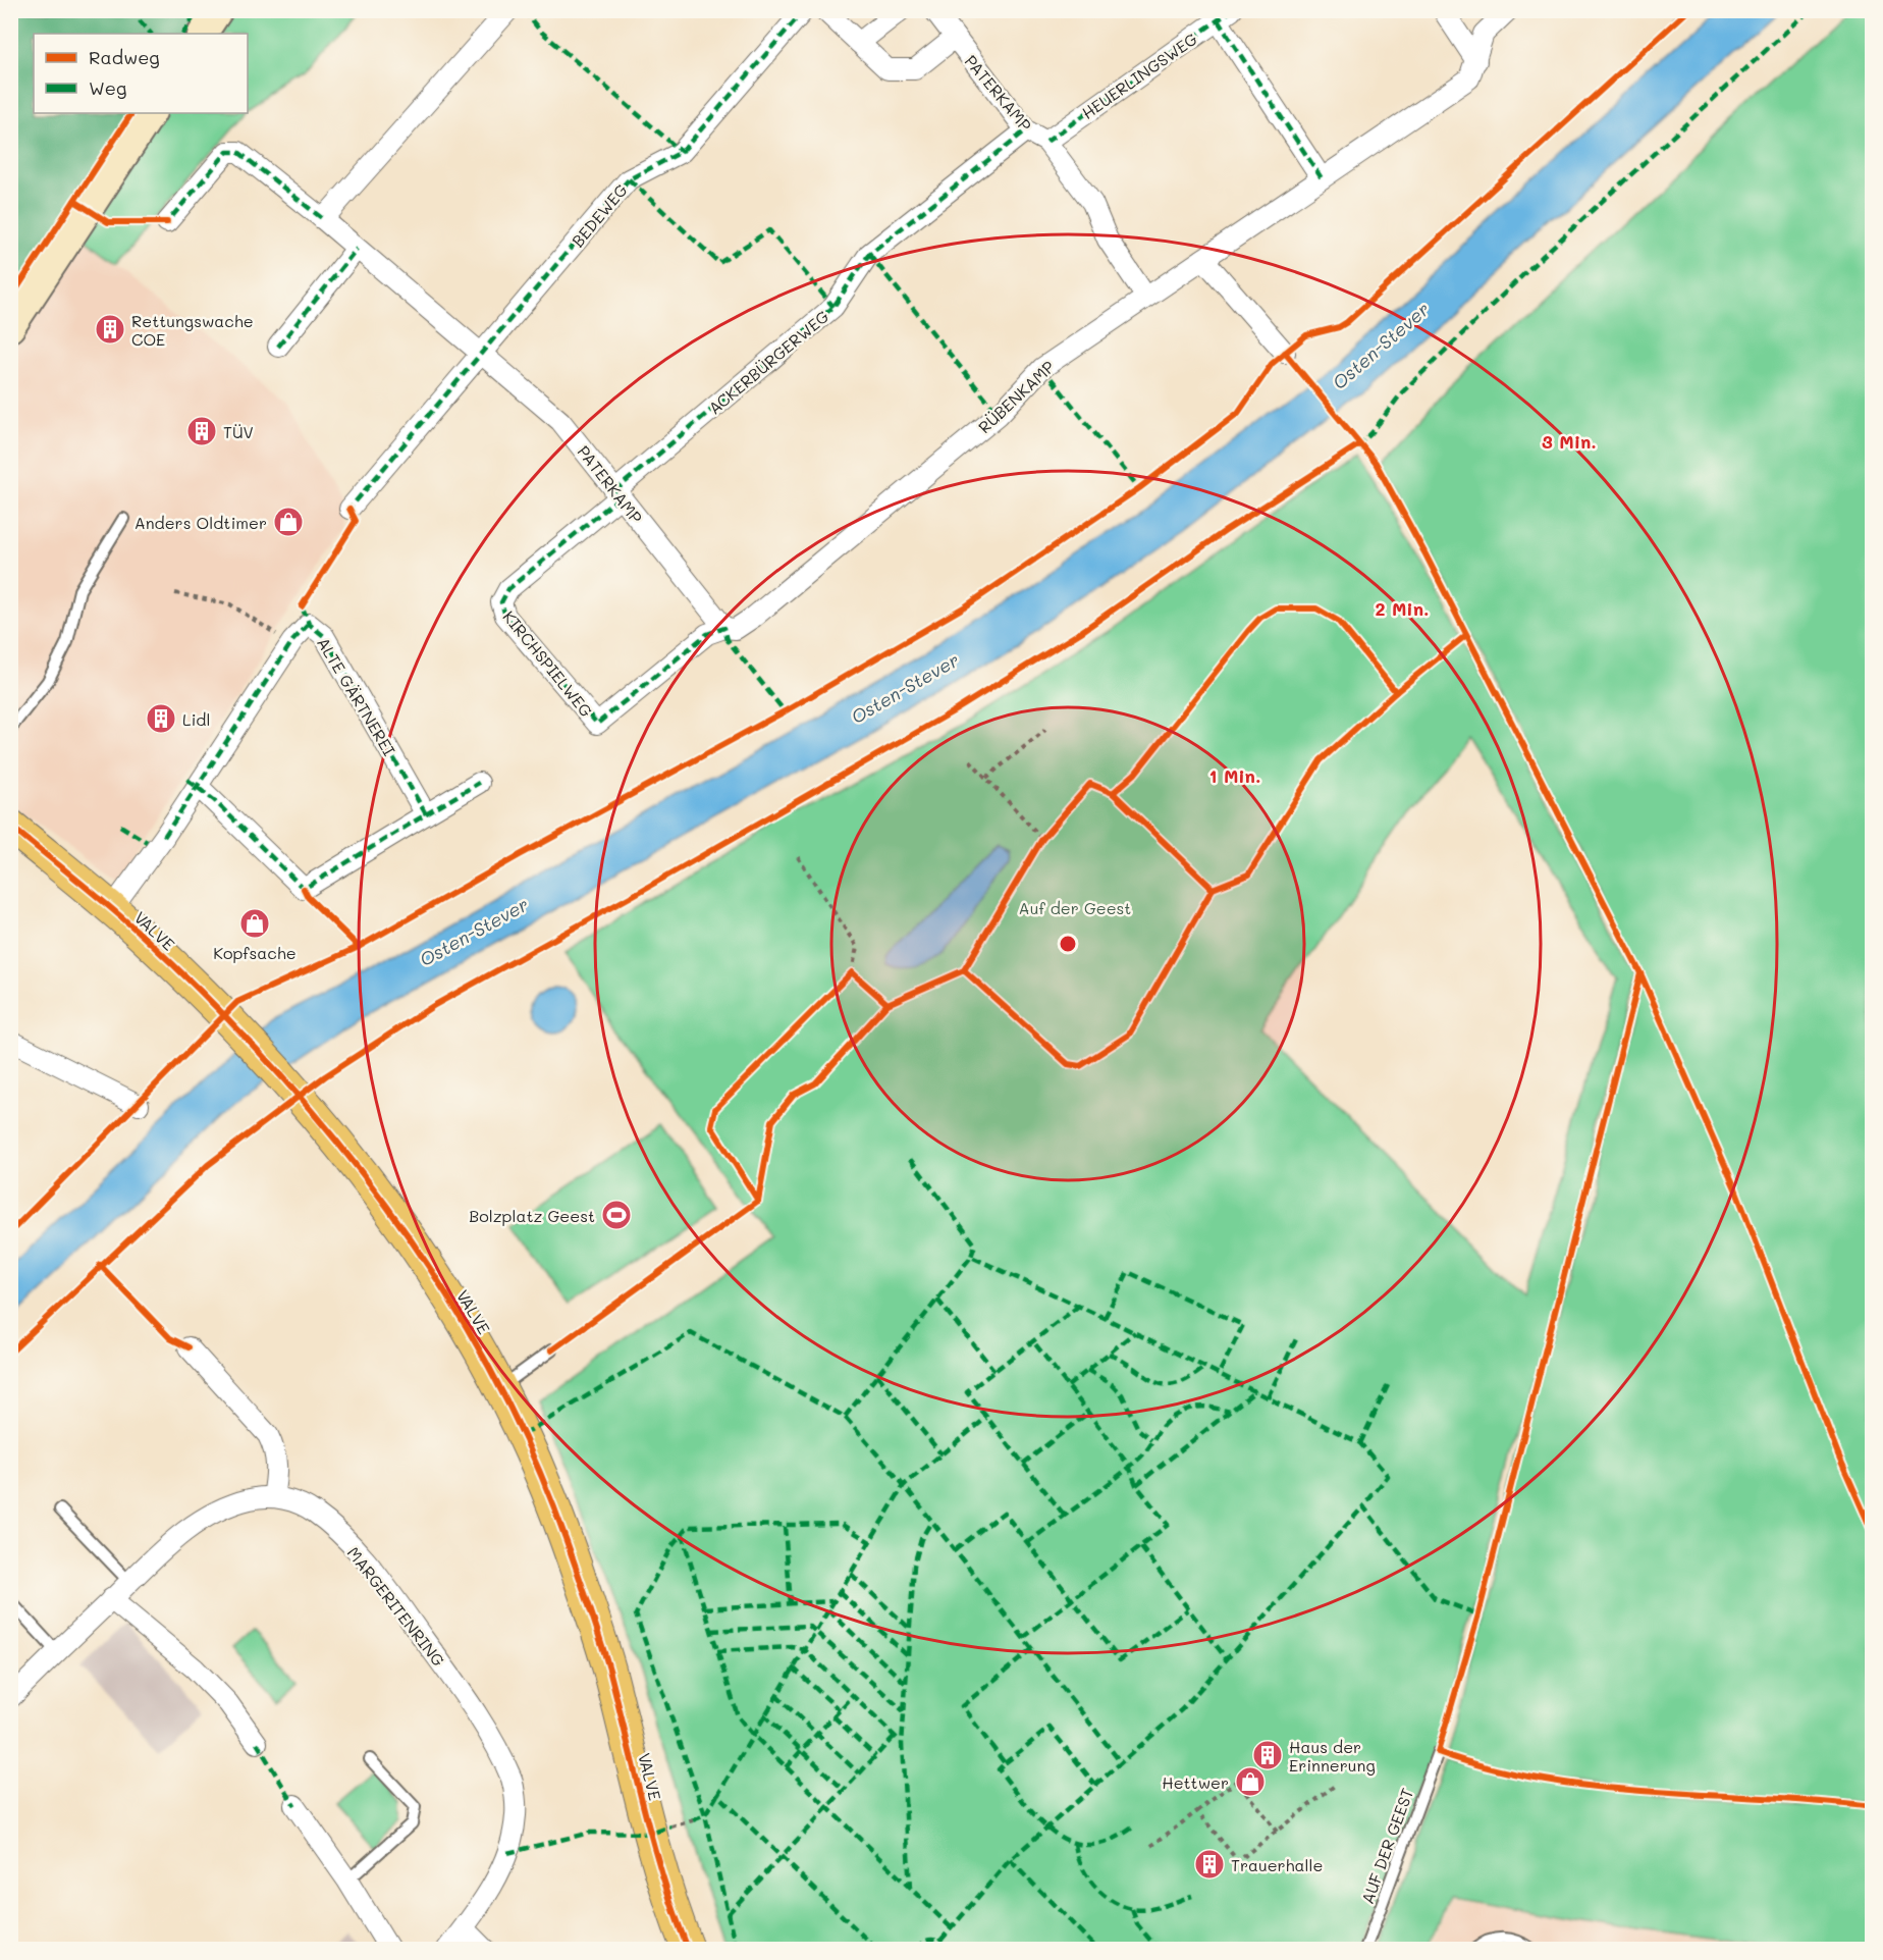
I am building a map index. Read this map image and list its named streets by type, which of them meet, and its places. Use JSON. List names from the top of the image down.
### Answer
{
  "streets": {
    "main road": ["VALVE"],
    "street": [
      "HEUERLINGSWEG",
      "PATERKAMP",
      "BEDEWEG",
      "ACKERBÜRGERWEG",
      "RÜBENKAMP",
      "KIRCHSPIELWEG",
      "ALTE GÄRTNEREI",
      "MARGERITENRING"
    ],
    "lane": ["AUF DER GEEST"]
  },
  "crossings": [
    ["HEUERLINGSWEG", "PATERKAMP"],
    ["PATERKAMP", "BEDEWEG"],
    ["PATERKAMP", "ACKERBÜRGERWEG"],
    ["PATERKAMP", "RÜBENKAMP"],
    ["PATERKAMP", "KIRCHSPIELWEG"],
    ["ACKERBÜRGERWEG", "KIRCHSPIELWEG"],
    ["RÜBENKAMP", "KIRCHSPIELWEG"],
    ["ALTE GÄRTNEREI", "VALVE"]
  ],
  "water": ["Osten-Stever"],
  "parks": ["Auf der Geest"],
  "places": {
    "building": [
      "Rettungswache COE",
      "TÜV",
      "Lidl",
      "Haus der Erinnerung",
      "Trauerhalle"
    ],
    "shop": ["Anders Oldtimer", "Kopfsache", "Hettwer"],
    "sports": ["Bolzplatz Geest"]
  },
  "legend": ["Radweg", "Weg"],
  "rings": ["3 Min.", "2 Min.", "1 Min."]
}
